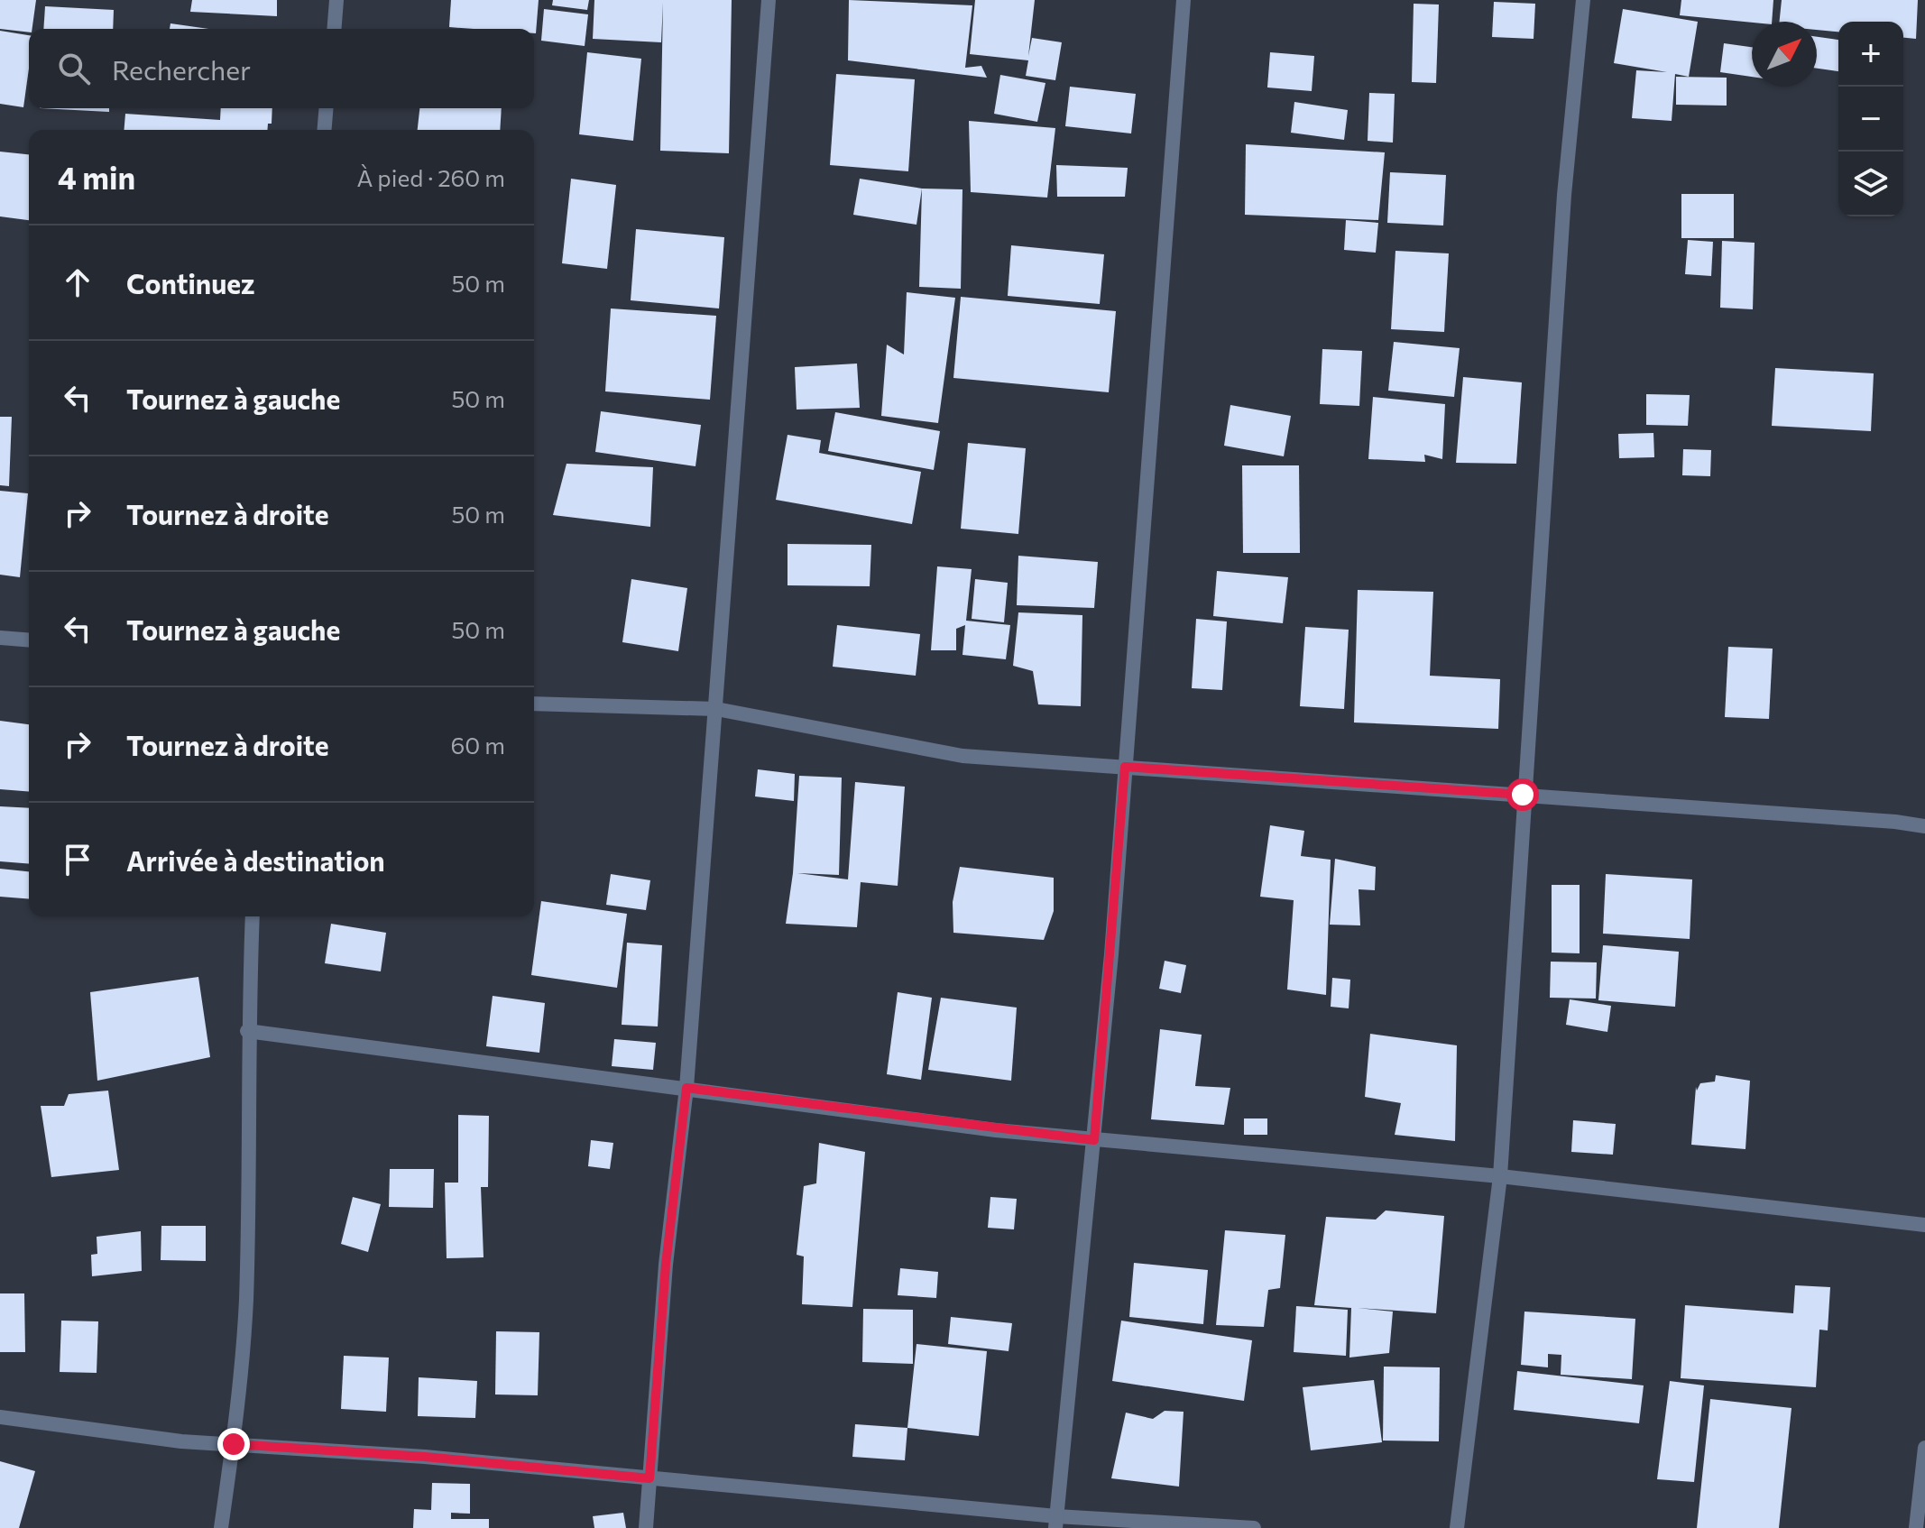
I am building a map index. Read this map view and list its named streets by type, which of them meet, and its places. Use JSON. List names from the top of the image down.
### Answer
{
  "north": "top right",
  "page": {
    "map_buttons": ["+", "−"],
    "search": "Rechercher",
    "heading": ["4 min", "À pied · 260 m"],
    "list": [
      ["Continuez", "50 m"],
      ["Tournez à gauche", "50 m"],
      ["Tournez à droite", "50 m"],
      ["Tournez à gauche", "50 m"],
      ["Tournez à droite", "60 m"],
      "Arrivée à destination"
    ]
  }
}
